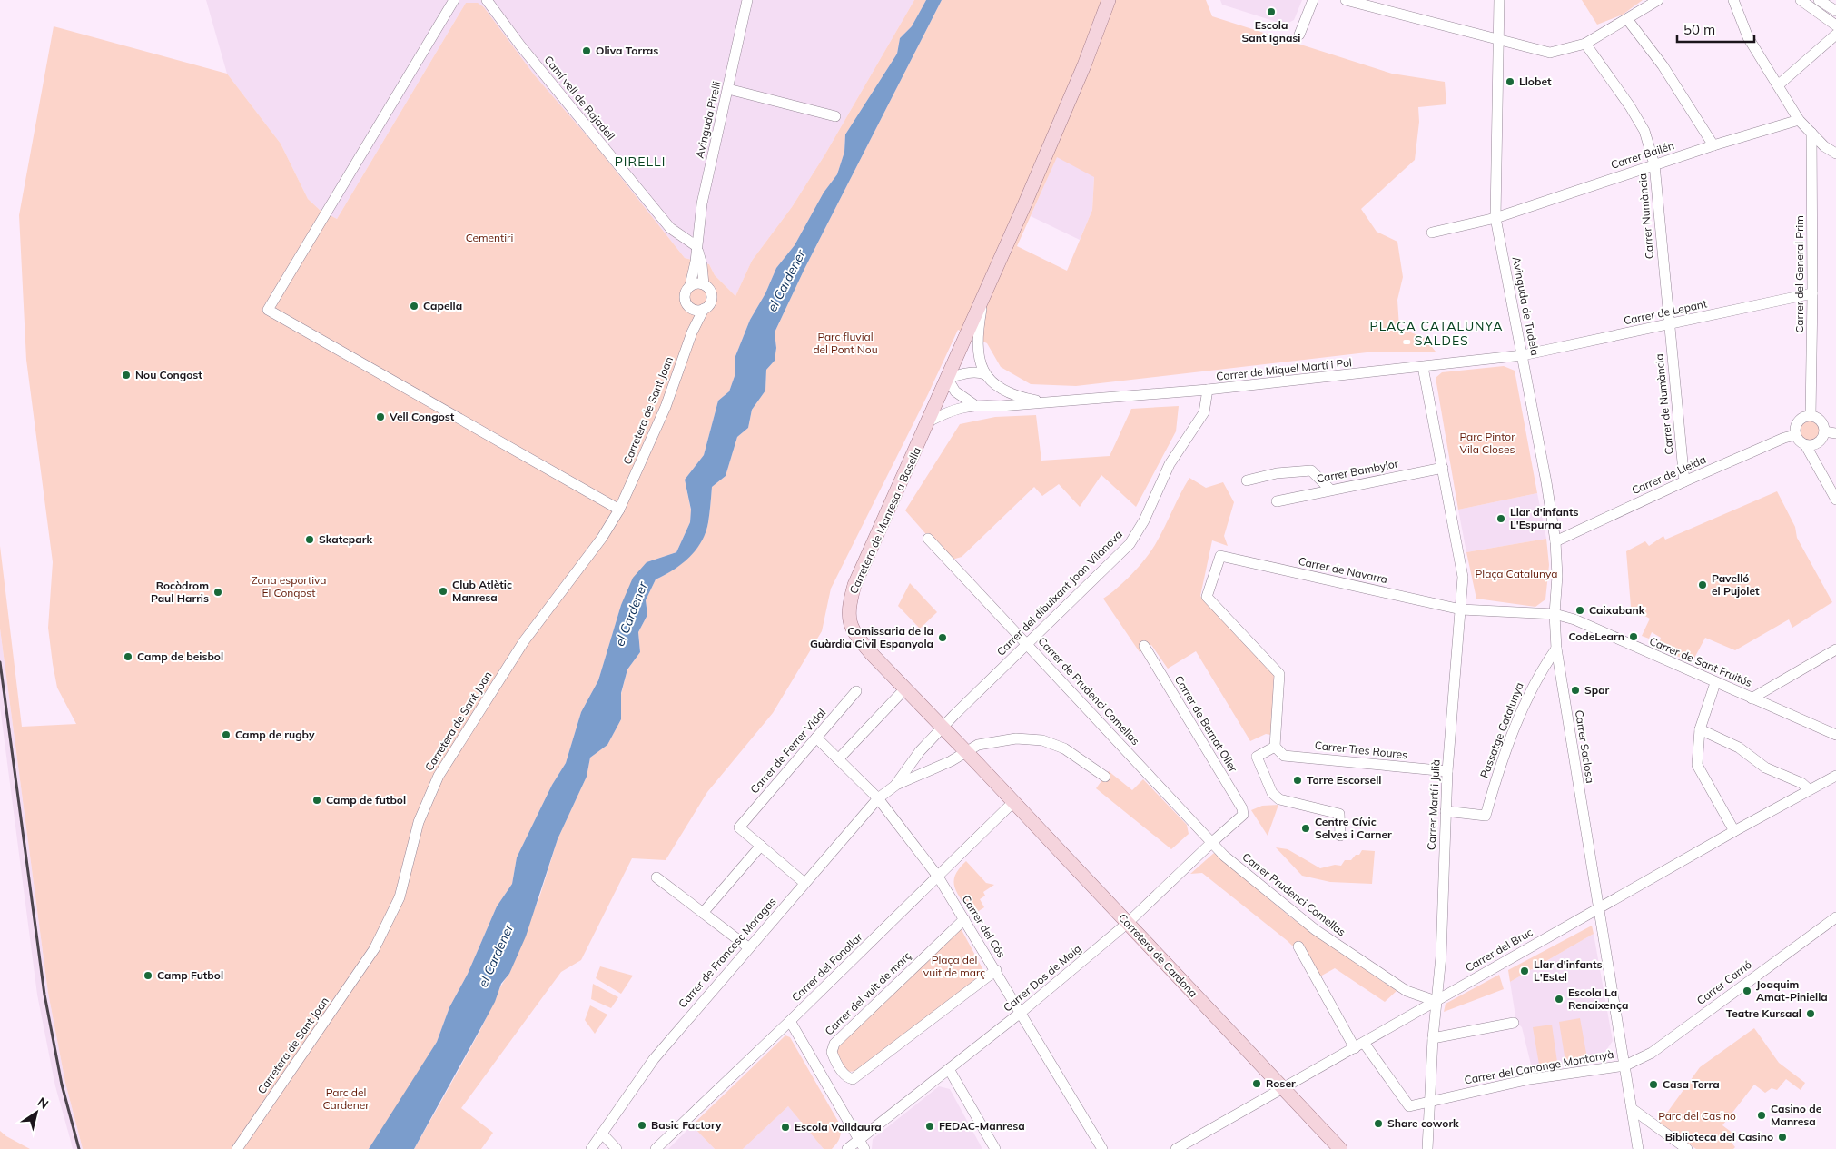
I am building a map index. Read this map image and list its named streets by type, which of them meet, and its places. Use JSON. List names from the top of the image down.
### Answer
{
  "streets": {
    "main road": ["Carretera de Manresa a Basella", "Carretera de Cardona"],
    "street": [
      "Camí vell de Rajadell",
      "Avinguda Pirelli",
      "Carrer Bailén",
      "Carrer Numància",
      "Carrer del General Prim",
      "Avinguda de Tudela",
      "Carrer de Lepant",
      "Carrer de Miquel Martí i Pol",
      "Carrer de Numància",
      "Carretera de Sant Joan",
      "Carrer Bambylor",
      "Carrer de Lleida",
      "Carrer de Navarra",
      "Carrer del dibuixant Joan Vilanova",
      "Carrer de Sant Fruitós",
      "Carrer de Prudenci Comellas",
      "Carrer de Bernat Oller",
      "Passatge Catalunya",
      "Carrer Saclosa",
      "Carrer Tres Roures",
      "Carrer de Ferrer Vidal",
      "Carrer Martí i Julià",
      "Carrer Prudenci Comellas",
      "Carrer del Cós",
      "Carrer del Bruc",
      "Carrer de Francesc Moragas",
      "Carrer del Fonollar",
      "Carrer Dos de Maig",
      "Carrer Carrió",
      "Carrer del vuit de març",
      "Carrer del Canonge Montanyà"
    ]
  },
  "crossings": [
    ["Camí vell de Rajadell", "Avinguda Pirelli"],
    ["Avinguda Pirelli", "Carretera de Sant Joan"],
    ["Carrer Bailén", "Carrer Numància"],
    ["Carrer Bailén", "Avinguda de Tudela"],
    ["Carrer Numància", "Carrer de Lepant"],
    ["Carrer Numància", "Carrer de Numància"],
    ["Carrer del General Prim", "Carrer de Lepant"],
    ["Carrer del General Prim", "Carrer de Lleida"],
    ["Avinguda de Tudela", "Carrer de Lepant"],
    ["Avinguda de Tudela", "Carrer de Miquel Martí i Pol"],
    ["Avinguda de Tudela", "Carrer de Lleida"],
    ["Avinguda de Tudela", "Carrer de Sant Fruitós"],
    ["Avinguda de Tudela", "Carrer Saclosa"],
    ["Carrer de Lepant", "Carrer de Miquel Martí i Pol"],
    ["Carrer de Lepant", "Carrer de Numància"],
    ["Carrer de Miquel Martí i Pol", "Carretera de Manresa a Basella"],
    ["Carrer de Miquel Martí i Pol", "Carrer del dibuixant Joan Vilanova"],
    ["Carrer de Miquel Martí i Pol", "Carrer Martí i Julià"],
    ["Carrer de Numància", "Carrer de Lleida"],
    ["Carrer Bambylor", "Carrer Martí i Julià"],
    ["Carretera de Manresa a Basella", "Carrer del dibuixant Joan Vilanova"],
    ["Carretera de Manresa a Basella", "Carrer de Francesc Moragas"],
    ["Carretera de Manresa a Basella", "Carretera de Cardona"],
    ["Carrer de Navarra", "Carrer Tres Roures"],
    ["Carrer de Navarra", "Carrer Martí i Julià"],
    ["Carrer del dibuixant Joan Vilanova", "Carrer de Prudenci Comellas"],
    ["Carrer del dibuixant Joan Vilanova", "Carrer de Francesc Moragas"],
    ["Carrer de Sant Fruitós", "Carrer Saclosa"],
    ["Carrer de Prudenci Comellas", "Carrer Prudenci Comellas"],
    ["Carrer de Prudenci Comellas", "Carrer Dos de Maig"],
    ["Carrer de Bernat Oller", "Carrer Dos de Maig"],
    ["Passatge Catalunya", "Carrer Saclosa"],
    ["Passatge Catalunya", "Carrer Martí i Julià"],
    ["Carrer Saclosa", "Carrer del Bruc"],
    ["Carrer Tres Roures", "Carrer Martí i Julià"],
    ["Carrer de Ferrer Vidal", "Carrer del Cós"],
    ["Carrer Martí i Julià", "Carrer Prudenci Comellas"],
    ["Carrer Martí i Julià", "Carrer del Bruc"],
    ["Carrer Martí i Julià", "Carrer del Canonge Montanyà"],
    ["Carrer Prudenci Comellas", "Carrer del Bruc"],
    ["Carrer Prudenci Comellas", "Carrer Dos de Maig"],
    ["Carrer del Cós", "Carrer de Francesc Moragas"],
    ["Carrer del Cós", "Carrer del Fonollar"],
    ["Carrer del Cós", "Carrer Dos de Maig"],
    ["Carrer del Cós", "Carrer del vuit de març"],
    ["Carrer del Bruc", "Carretera de Cardona"],
    ["Carrer del Bruc", "Carrer del Canonge Montanyà"],
    ["Carretera de Cardona", "Carrer del Fonollar"],
    ["Carretera de Cardona", "Carrer Dos de Maig"],
    ["Carrer Carrió", "Carrer del Canonge Montanyà"]
  ],
  "districts": ["PIRELLI", "PLAÇA CATALUNYA - SALDES"],
  "water": ["el Cardener"],
  "parks": [
    "Cementiri",
    "Parc fluvial del Pont Nou",
    "Parc Pintor Vila Closes",
    "Plaça Catalunya",
    "Zona esportiva El Congost",
    "Plaça del vuit de març",
    "Parc del Cardener",
    "Parc del Casino"
  ],
  "places": [
    "Escola Sant Ignasi",
    "Oliva Torras",
    "Llobet",
    "Capella",
    "Nou Congost",
    "Vell Congost",
    "Llar d'infants L'Espurna",
    "Skatepark",
    "Pavelló el Pujolet",
    "Club Atlètic Manresa",
    "Rocòdrom Paul Harris",
    "Caixabank",
    "CodeLearn",
    "Comissaria de la Guàrdia Civil Espanyola",
    "Camp de beisbol",
    "Spar",
    "Camp de rugby",
    "Torre Escorsell",
    "Camp de futbol",
    "Centre Cívic Selves i Carner",
    "Llar d'infants L'Estel",
    "Camp Futbol",
    "Joaquim Amat-Piniella",
    "Escola La Renaixença",
    "Teatre Kursaal",
    "Roser",
    "Casa Torra",
    "Casino de Manresa",
    "Share cowork",
    "Basic Factory",
    "FEDAC-Manresa",
    "Escola Valldaura",
    "Biblioteca del Casino"
  ],
  "scale_bar": "50 m",
  "north": "top right"
}
